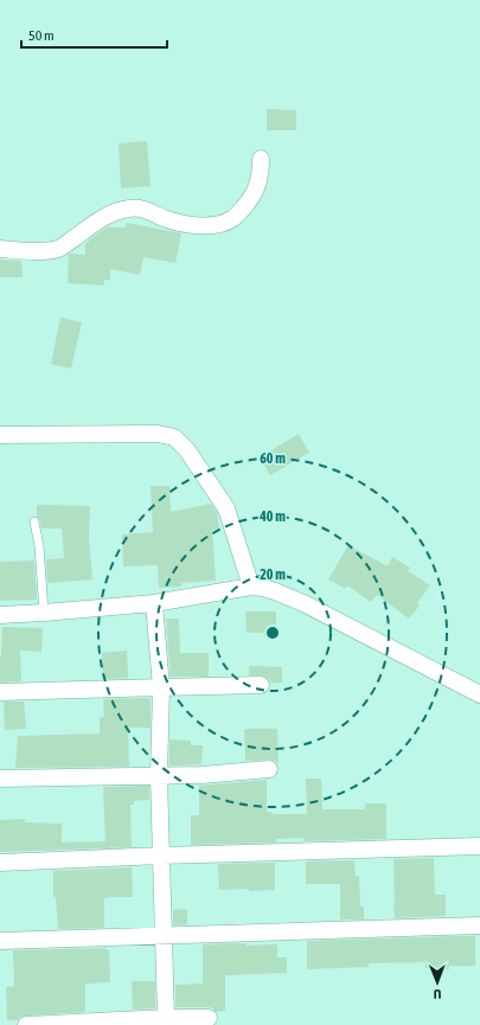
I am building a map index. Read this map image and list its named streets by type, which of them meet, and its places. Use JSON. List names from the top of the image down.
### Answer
{
  "scale_bar": "50 m",
  "north": "bottom",
  "rings": ["60 m", "40 m", "20 m"]
}
